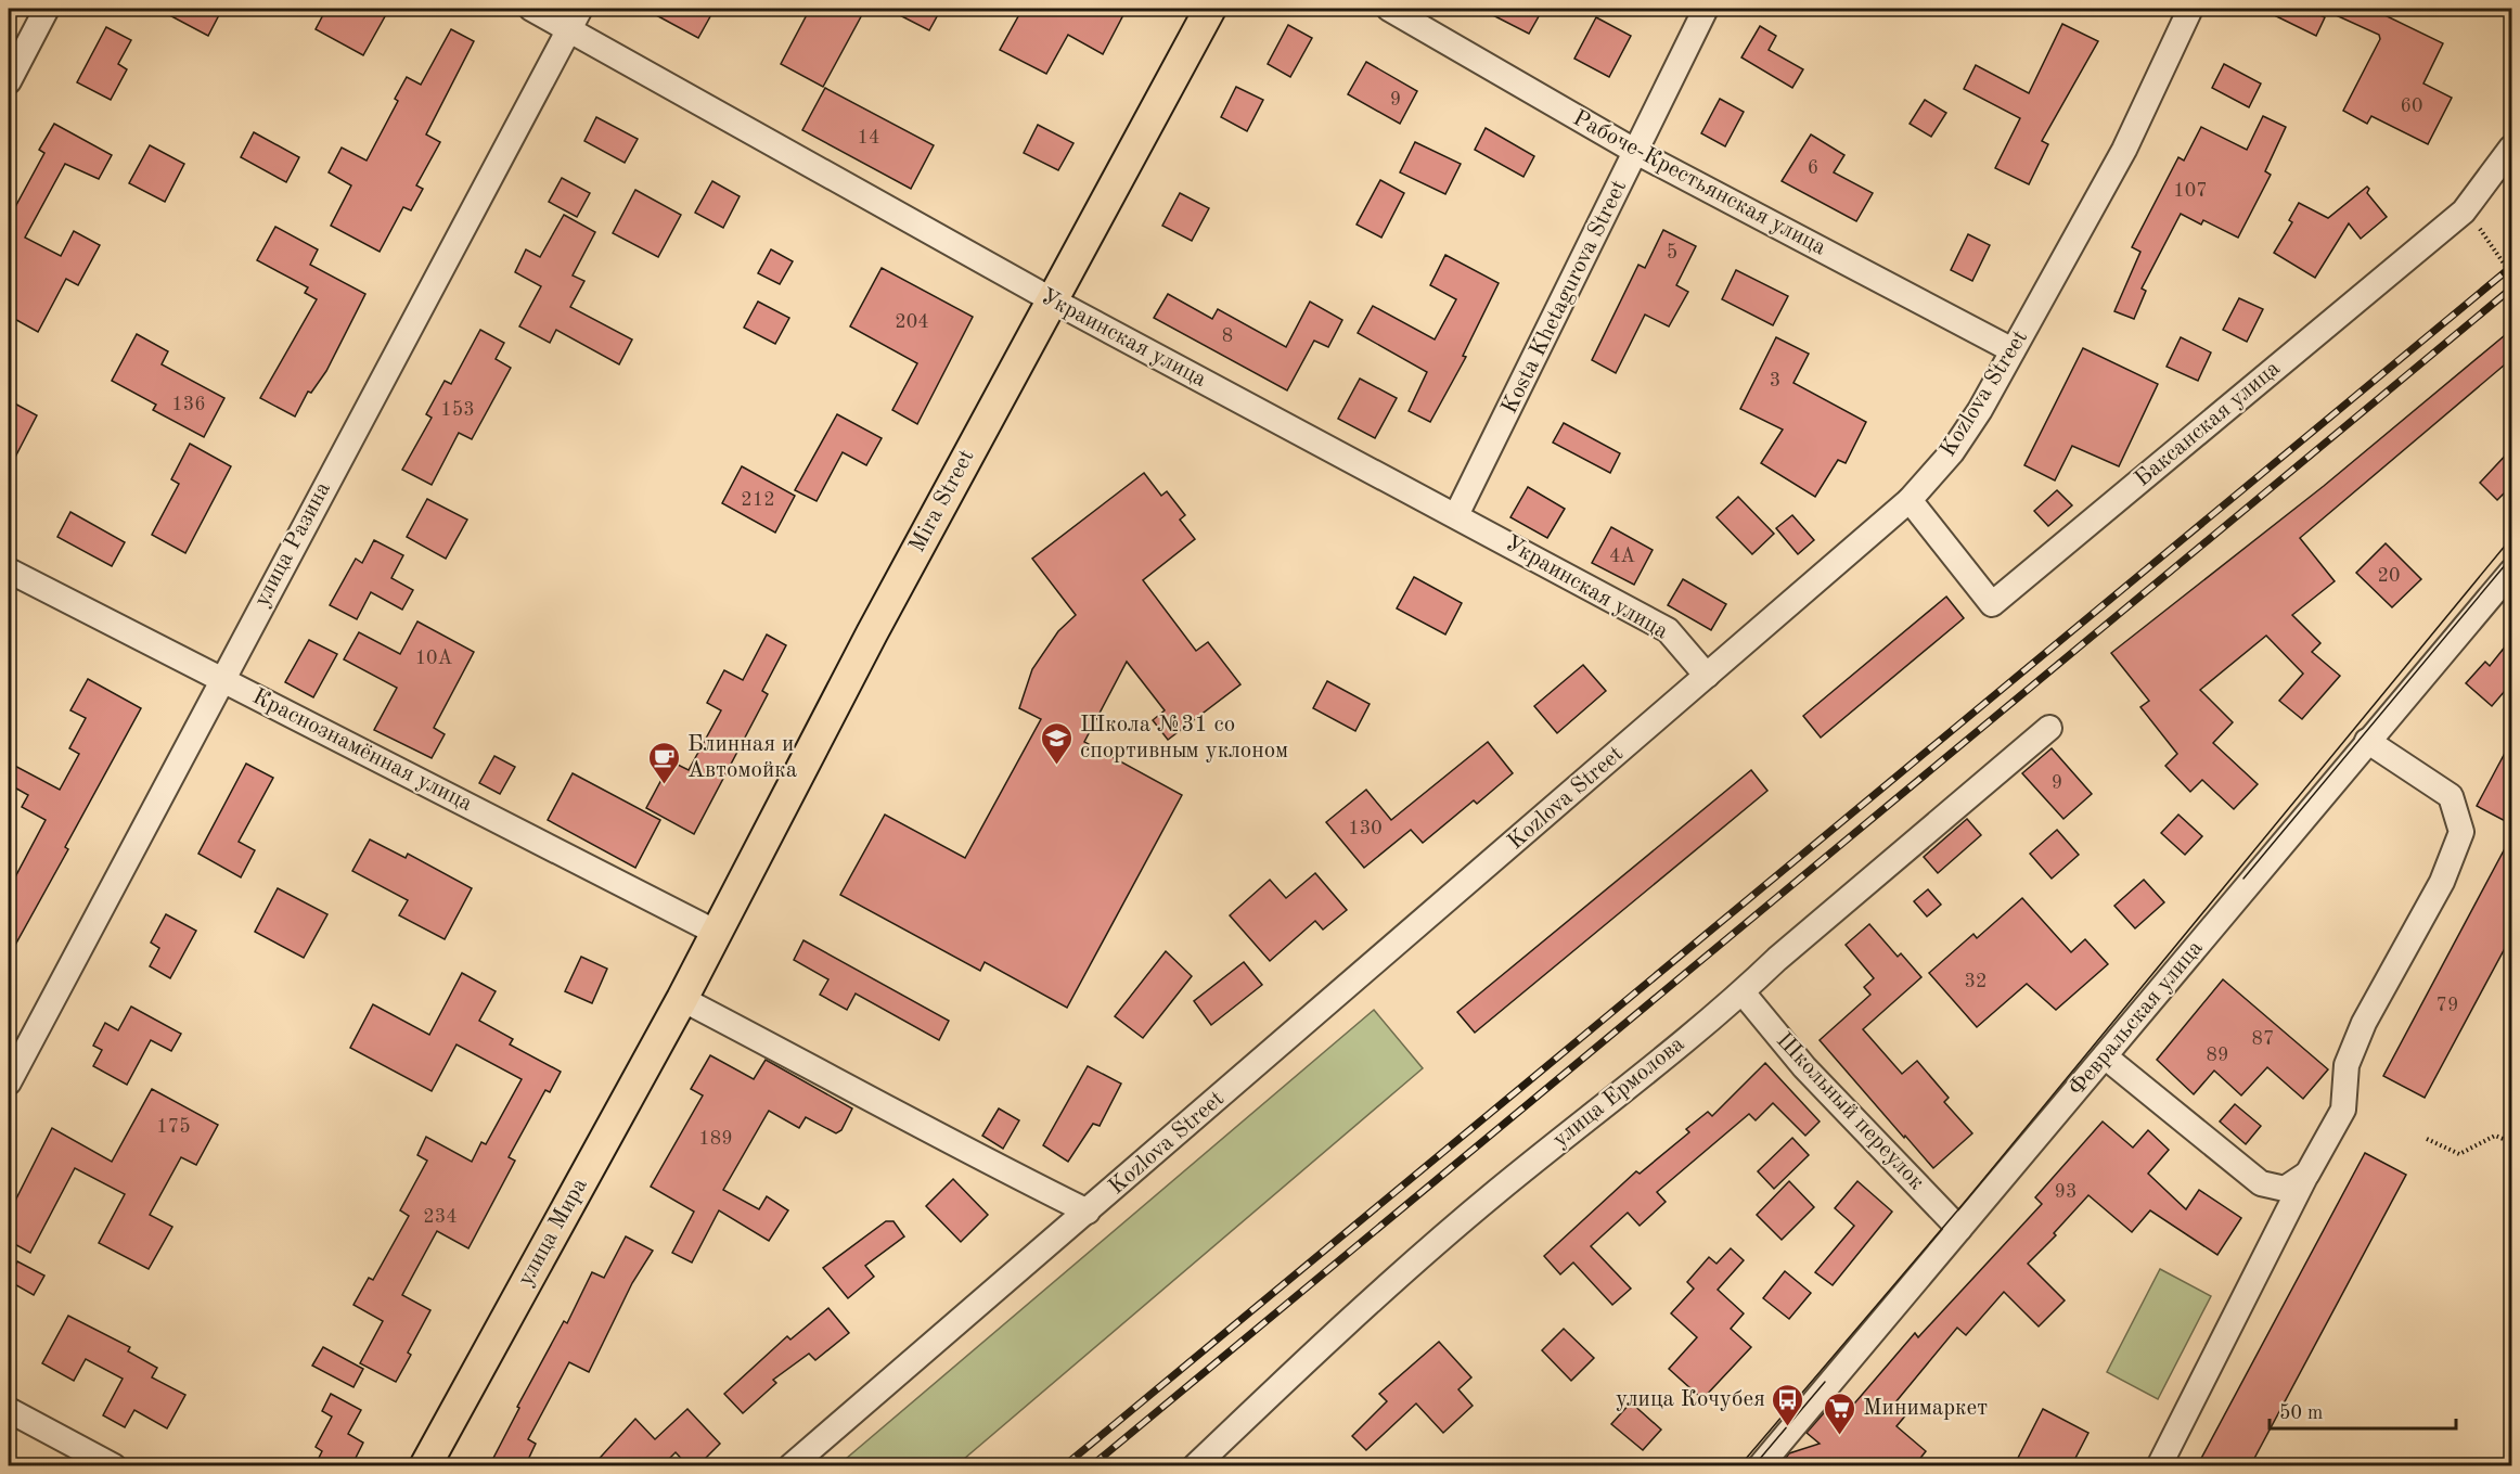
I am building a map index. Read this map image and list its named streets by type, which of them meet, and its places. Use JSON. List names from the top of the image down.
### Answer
{
  "streets": {
    "main road": ["Mira Street", "улица Мира"],
    "street": [
      "Рабоче-Крестьянская улица",
      "Kosta Khetagurova Street",
      "Украинская улица",
      "Kozlova Street",
      "Баксанская улица",
      "улица Разина",
      "Краснознамённая улица",
      "Февральская улица",
      "улица Ермолова",
      "Школьный переулок"
    ]
  },
  "crossings": [
    ["Рабоче-Крестьянская улица", "Kosta Khetagurova Street"],
    ["Рабоче-Крестьянская улица", "Kozlova Street"],
    ["Kosta Khetagurova Street", "Украинская улица"],
    ["Украинская улица", "Kozlova Street"],
    ["Украинская улица", "Mira Street"],
    ["Украинская улица", "улица Разина"],
    ["Kozlova Street", "Баксанская улица"],
    ["Mira Street", "Краснознамённая улица"],
    ["Mira Street", "улица Мира"],
    ["улица Разина", "Краснознамённая улица"],
    ["Февральская улица", "Школьный переулок"],
    ["улица Ермолова", "Школьный переулок"]
  ],
  "places": {
    "school or university": ["Школа №31 со спортивным уклоном"],
    "cafe": ["Блинная и Автомойка"],
    "bus stop": ["улица Кочубея"],
    "supermarket": ["Минимаркет"]
  },
  "house_numbers": [
    "9",
    "60",
    "14",
    "6",
    "107",
    "5",
    "204",
    "8",
    "3",
    "136",
    "153",
    "212",
    "4А",
    "20",
    "10А",
    "9",
    "130",
    "32",
    "79",
    "87",
    "89",
    "175",
    "189",
    "93",
    "234"
  ],
  "scale_bar": "50 m"
}
